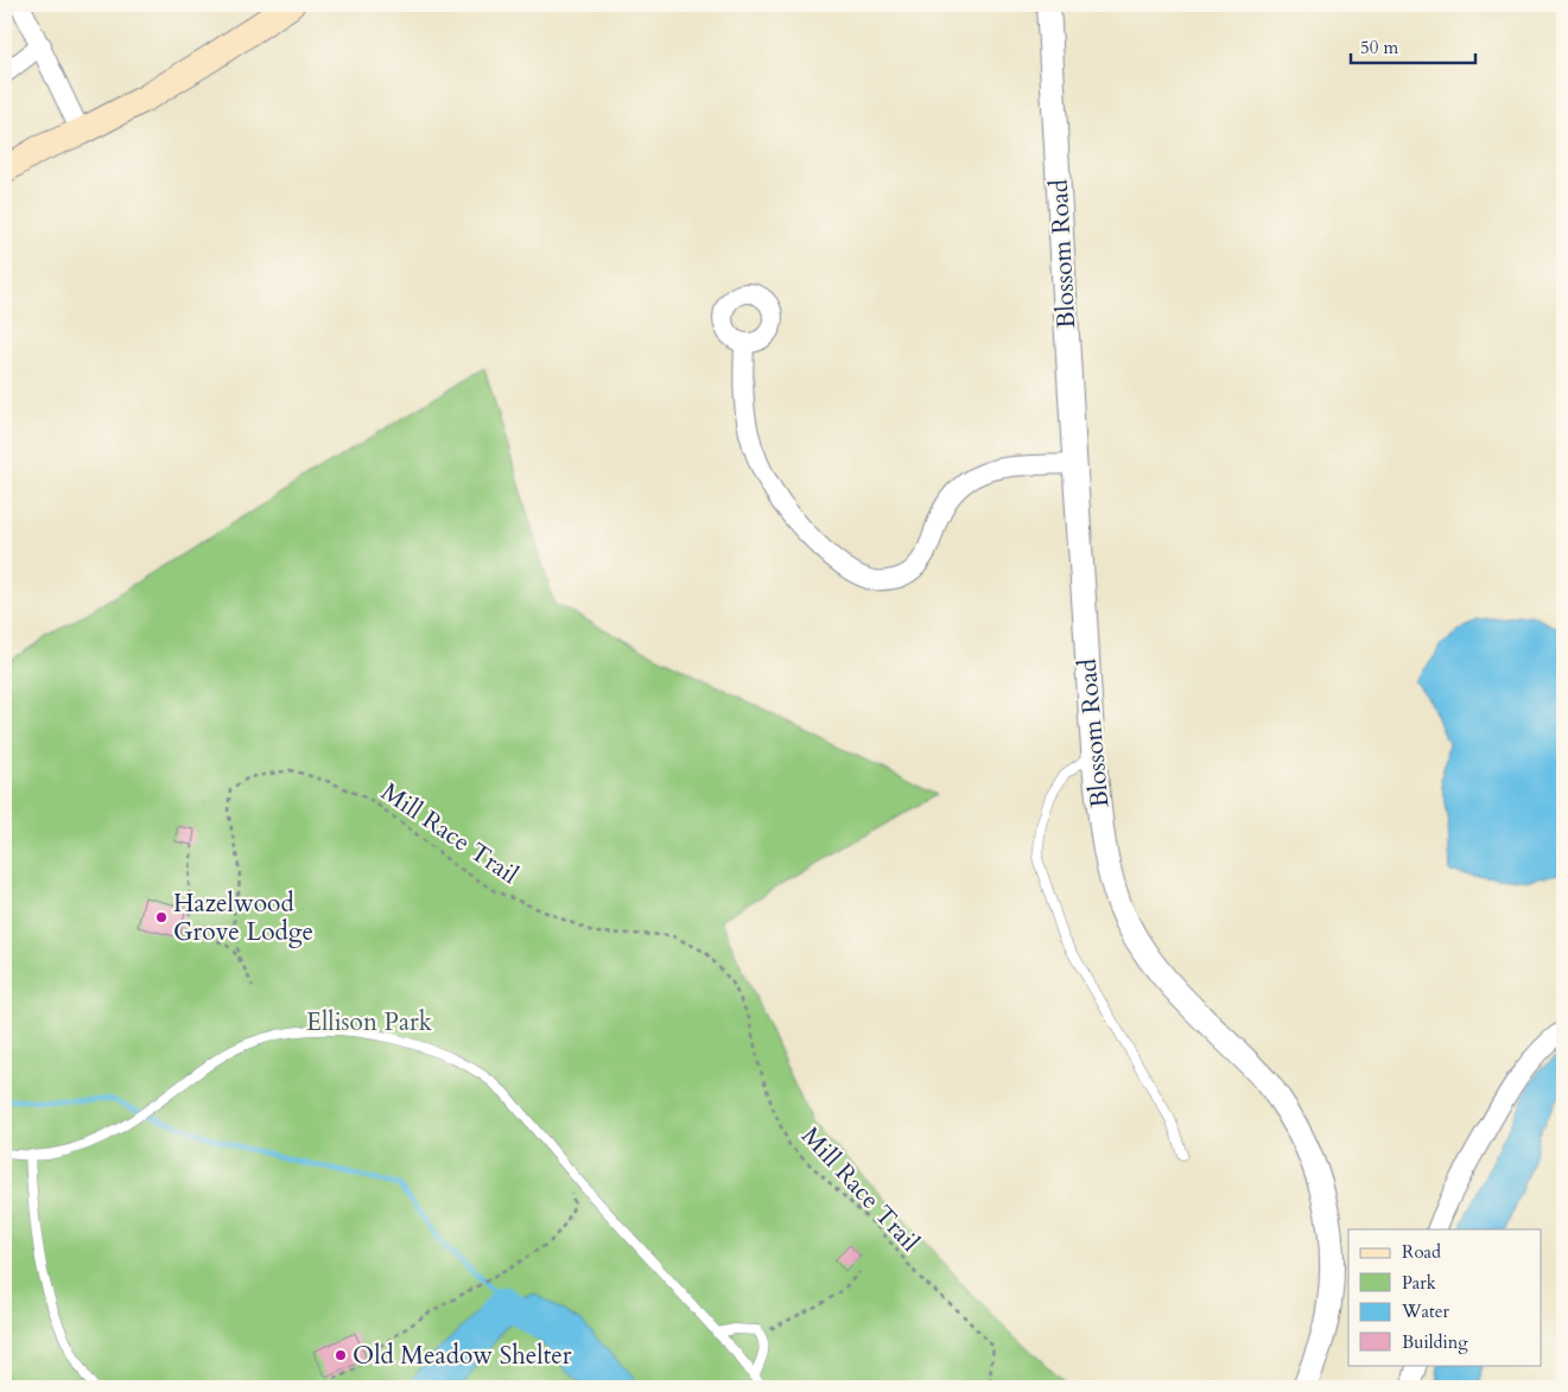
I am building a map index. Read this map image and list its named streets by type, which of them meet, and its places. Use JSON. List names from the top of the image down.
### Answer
{
  "streets": {
    "street": ["Blossom Road"],
    "path": ["Mill Race Trail"]
  },
  "parks": ["Ellison Park"],
  "places": ["Hazelwood Grove Lodge", "Old Meadow Shelter"],
  "legend": [
    "Road",
    "Park",
    "Water",
    "Building"
  ],
  "scale_bar": "50 m"
}
